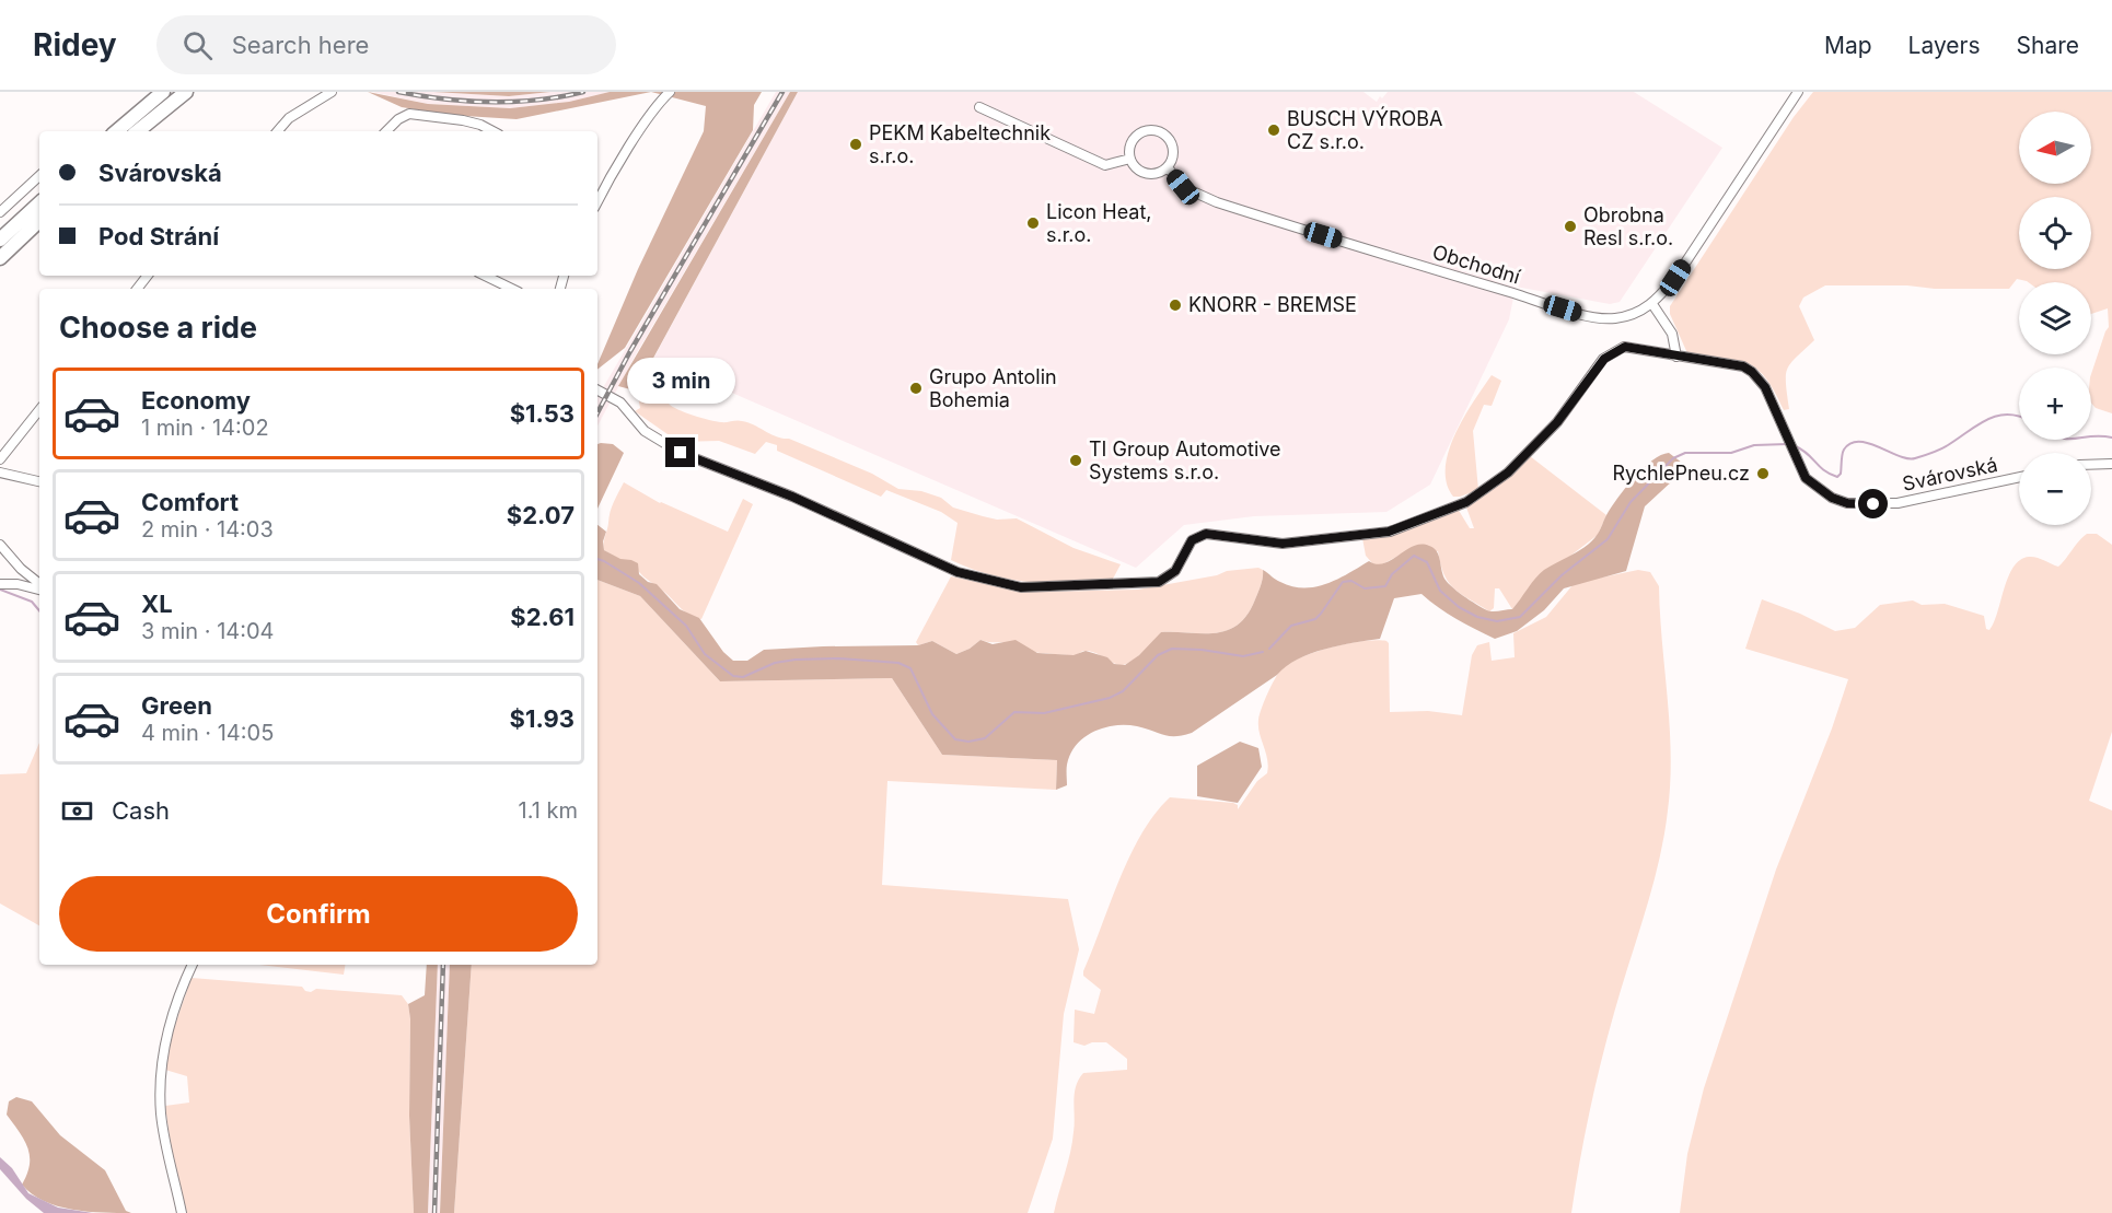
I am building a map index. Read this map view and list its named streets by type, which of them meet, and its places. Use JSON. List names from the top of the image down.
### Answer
{
  "streets": {
    "street": ["Obchodní", "Svárovská"]
  },
  "places": [
    "BUSCH VÝROBA CZ s.r.o.",
    "PEKM Kabeltechnik s.r.o.",
    "Licon Heat, s.r.o.",
    "Obrobna Resl s.r.o.",
    "KNORR - BREMSE",
    "Grupo Antolin Bohemia",
    "TI Group Automotive Systems s.r.o.",
    "RychlePneu.cz"
  ],
  "north": "left",
  "page": {
    "header": "Ridey",
    "search": "Search here",
    "nav": ["Map", "Layers", "Share"],
    "map_buttons": ["+", "−"],
    "banner": ["Svárovská", "Pod Strání"],
    "heading": "Choose a ride",
    "bubble": "3 min",
    "list": [
      {
        "name": "Economy",
        "note": "1 min · 14:02",
        "value": "$1.53"
      },
      {
        "name": "Comfort",
        "note": "2 min · 14:03",
        "value": "$2.07"
      },
      {
        "name": "XL",
        "note": "3 min · 14:04",
        "value": "$2.61"
      },
      {
        "name": "Green",
        "note": "4 min · 14:05",
        "value": "$1.93"
      }
    ],
    "pay": ["Cash", "1.1 km"],
    "buttons": "Confirm"
  }
}
